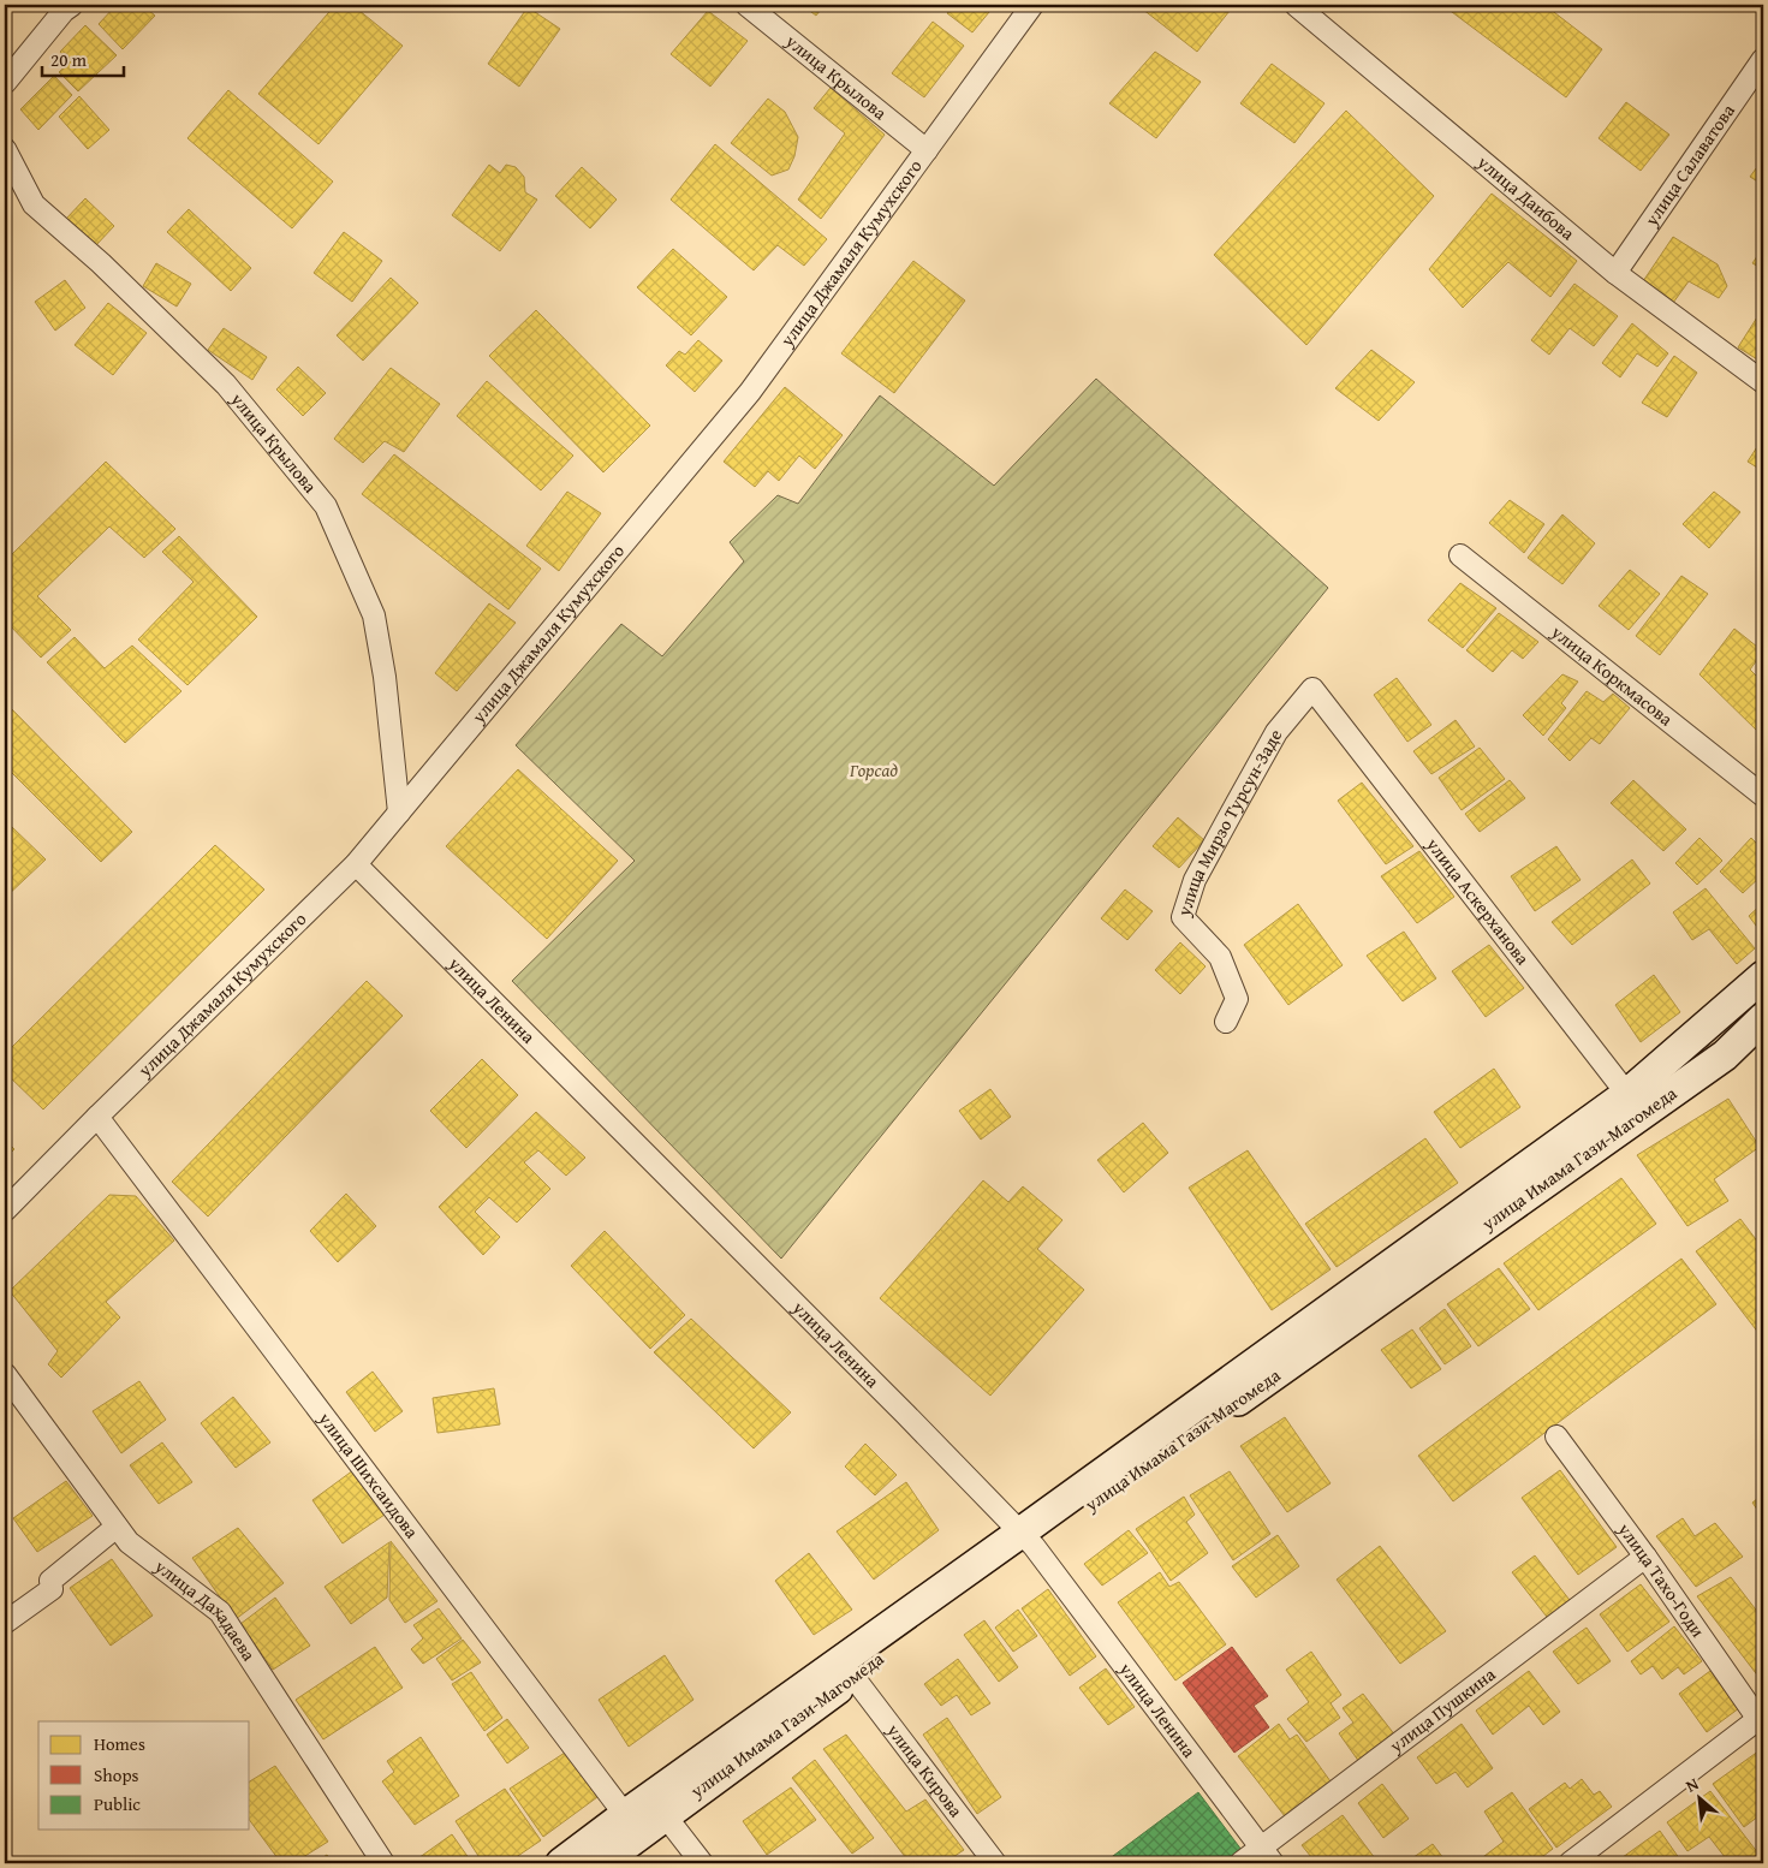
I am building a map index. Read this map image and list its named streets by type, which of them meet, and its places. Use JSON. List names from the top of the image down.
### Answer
{
  "streets": {
    "main road": ["улица Имама Гази-Магомеда"],
    "street": [
      "улица Крылова",
      "улица Салаватова",
      "улица Даибова",
      "улица Джамаля Кумухского",
      "улица Коркмасова",
      "улица Мирзо Турсун-Заде",
      "улица Аскерханова",
      "улица Ленина",
      "улица Шихсаидова",
      "улица Тахо-Годи",
      "улица Дахадаева",
      "улица Пушкина",
      "улица Кирова"
    ]
  },
  "crossings": [
    ["улица Крылова", "улица Джамаля Кумухского"],
    ["улица Салаватова", "улица Даибова"],
    ["улица Джамаля Кумухского", "улица Ленина"],
    ["улица Джамаля Кумухского", "улица Шихсаидова"],
    ["улица Мирзо Турсун-Заде", "улица Аскерханова"],
    ["улица Аскерханова", "улица Имама Гази-Магомеда"],
    ["улица Ленина", "улица Имама Гази-Магомеда"],
    ["улица Ленина", "улица Пушкина"],
    ["улица Имама Гази-Магомеда", "улица Шихсаидова"],
    ["улица Имама Гази-Магомеда", "улица Кирова"],
    ["улица Тахо-Годи", "улица Пушкина"]
  ],
  "parks": ["Горсад"],
  "legend": ["Homes", "Shops", "Public"],
  "scale_bar": "20 m",
  "north": "top left"
}
